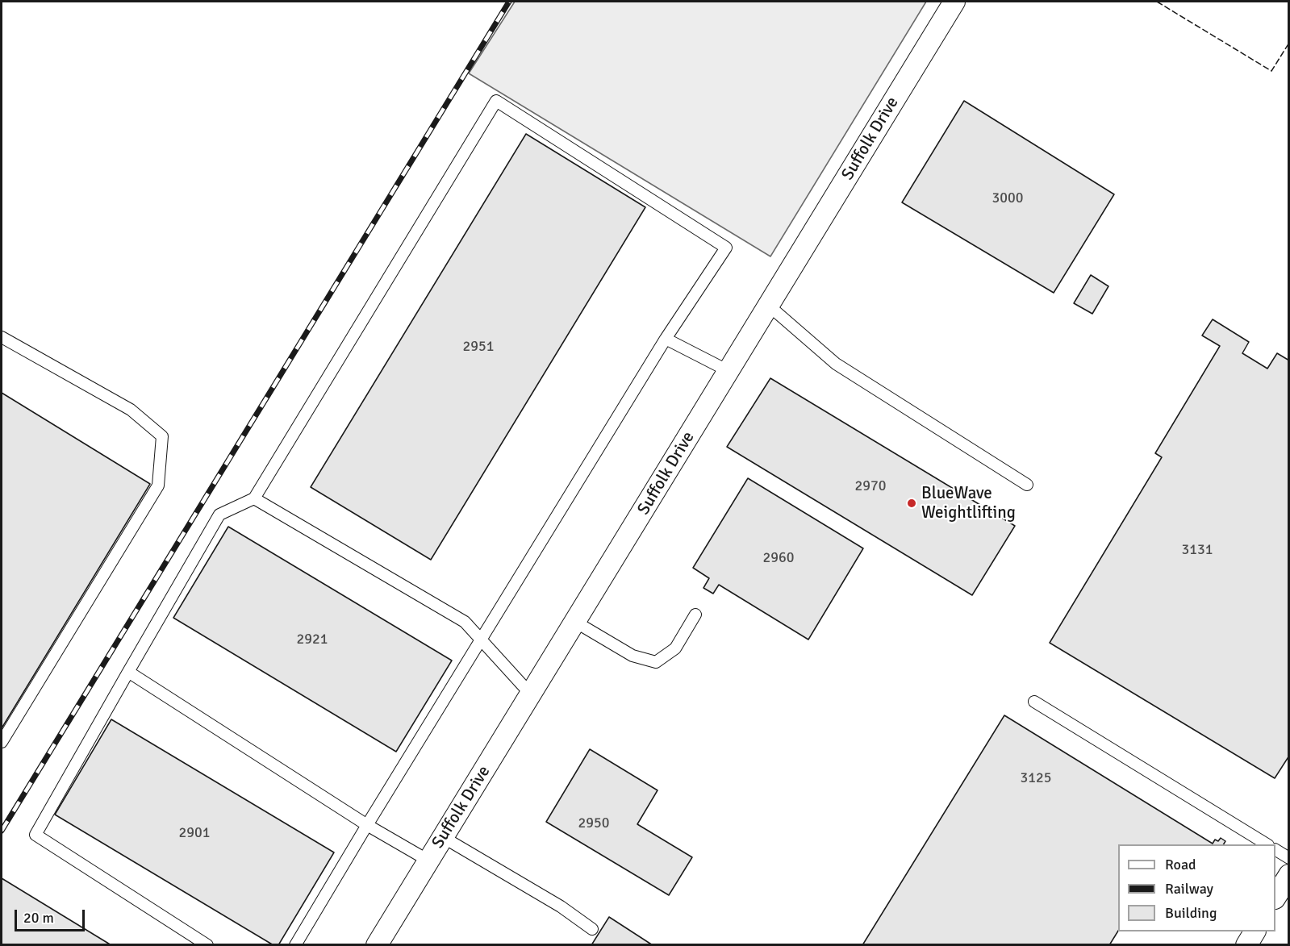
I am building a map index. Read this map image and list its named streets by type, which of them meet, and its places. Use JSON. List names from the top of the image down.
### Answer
{
  "streets": {
    "street": ["Suffolk Drive"]
  },
  "places": ["BlueWave Weightlifting"],
  "house_numbers": [
    "3000",
    "2951",
    "2970",
    "3131",
    "2960",
    "2921",
    "3125",
    "2950",
    "2901"
  ],
  "legend": ["Road", "Railway", "Building"],
  "scale_bar": "20 m"
}
